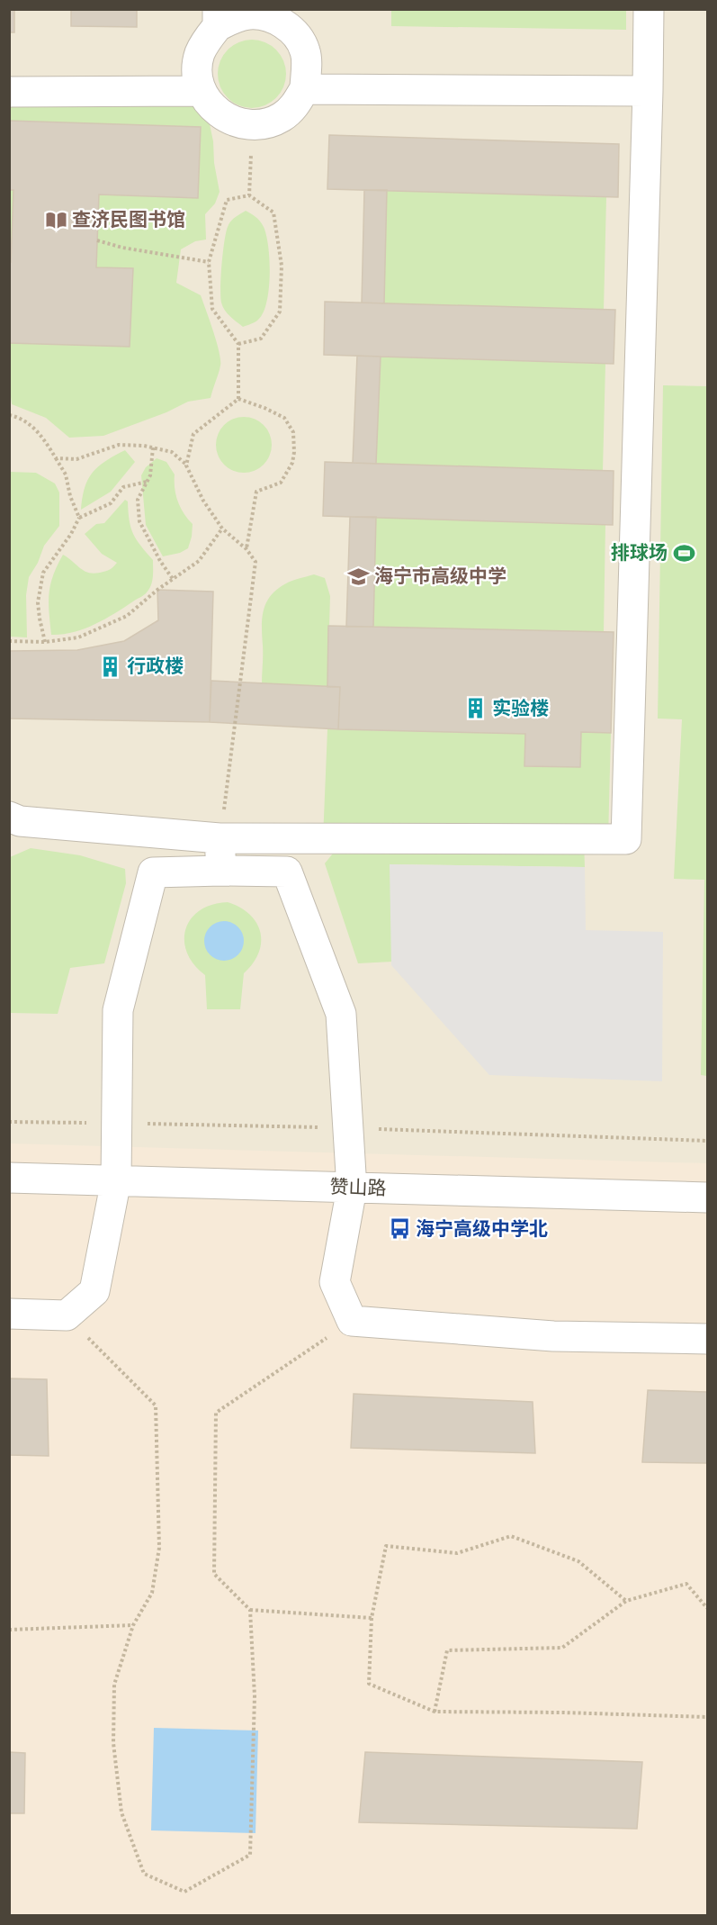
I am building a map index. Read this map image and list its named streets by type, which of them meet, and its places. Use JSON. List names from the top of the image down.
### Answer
{
  "streets": {
    "street": ["赞山路"]
  },
  "places": {
    "library": ["查济民图书馆"],
    "sports": ["排球场"],
    "school or university": ["海宁市高级中学"],
    "building": ["行政楼", "实验楼"],
    "bus stop": ["海宁高级中学北"]
  }
}
